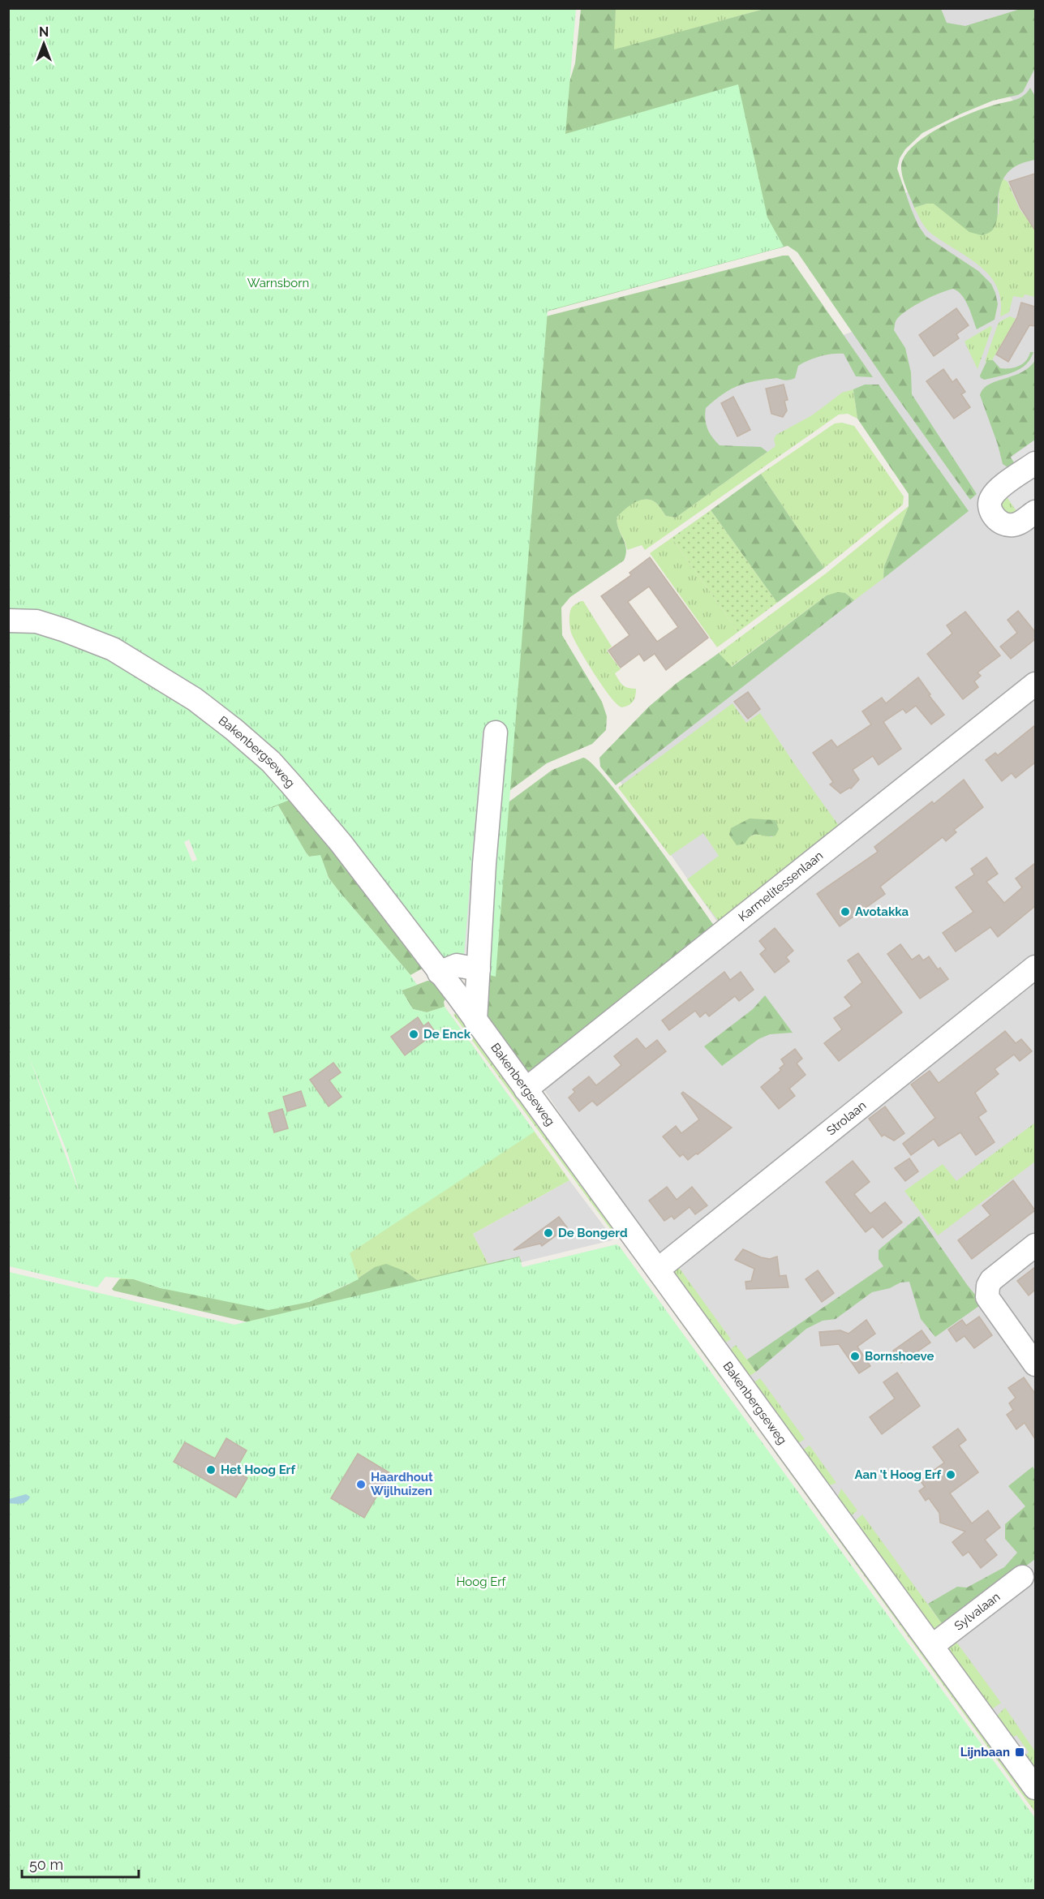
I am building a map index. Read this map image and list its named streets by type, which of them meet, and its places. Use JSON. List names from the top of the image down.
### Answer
{
  "streets": {
    "street": [
      "Bakenbergseweg",
      "Karmelitessenlaan",
      "Strolaan",
      "Sylvalaan"
    ]
  },
  "crossings": [
    ["Bakenbergseweg", "Karmelitessenlaan"],
    ["Bakenbergseweg", "Strolaan"],
    ["Bakenbergseweg", "Sylvalaan"]
  ],
  "parks": ["Warnsborn", "Hoog Erf"],
  "places": {
    "other": [
      "Avotakka",
      "De Enck",
      "De Bongerd",
      "Bornshoeve",
      "Het Hoog Erf",
      "Aan 't Hoog Erf",
      "Haardhout Wijlhuizen"
    ],
    "transit": ["Lijnbaan"]
  },
  "scale_bar": "50 m",
  "north": "top"
}
